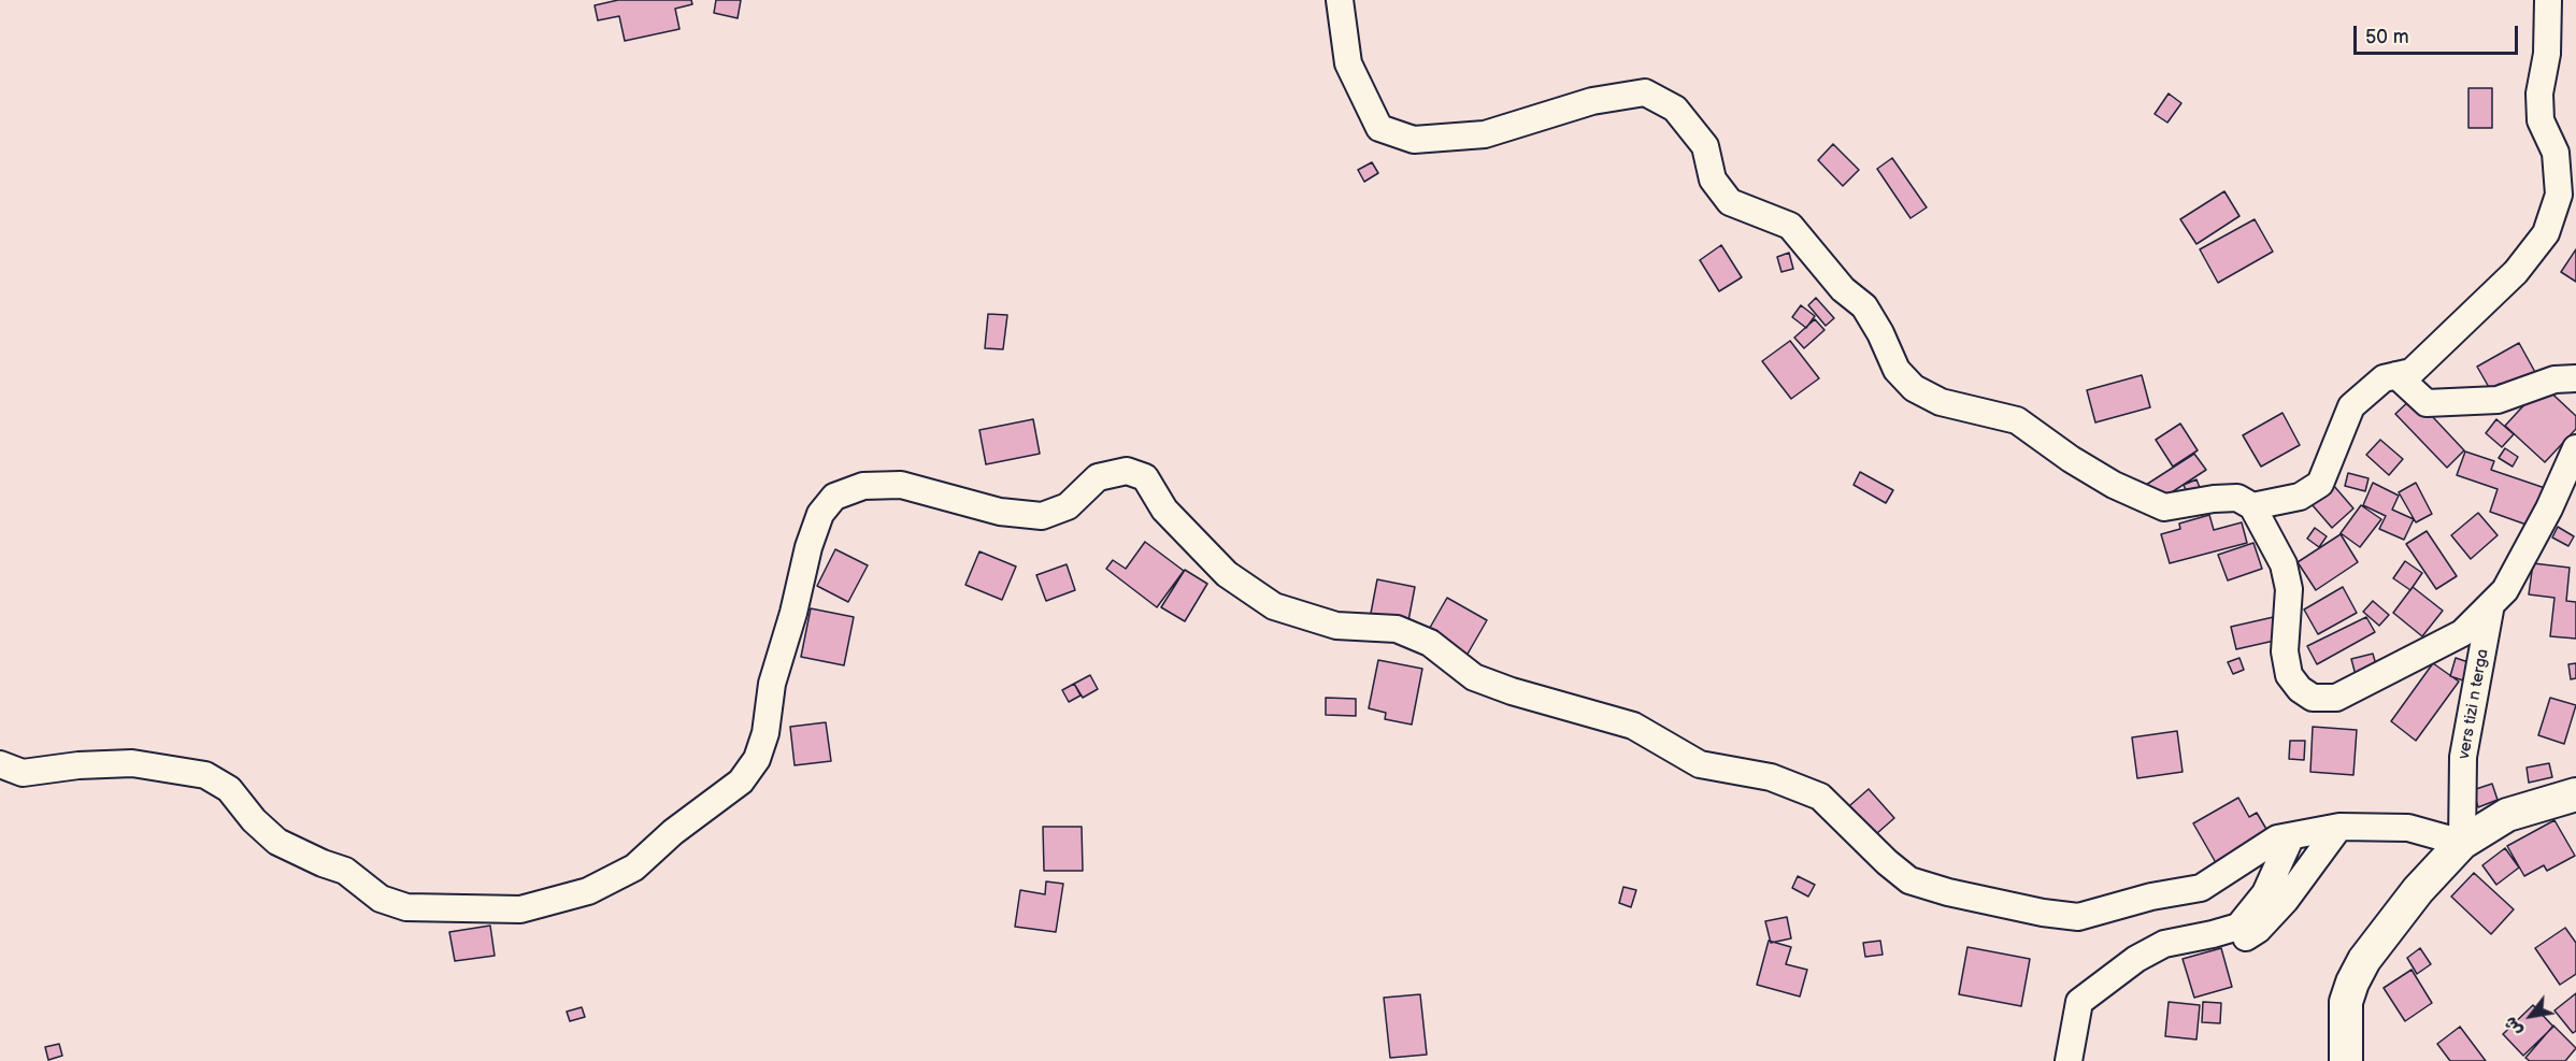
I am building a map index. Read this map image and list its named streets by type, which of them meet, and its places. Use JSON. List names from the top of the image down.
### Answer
{
  "streets": {
    "street": ["vers tizi n terga"]
  },
  "scale_bar": "50 m",
  "north": "bottom left"
}
